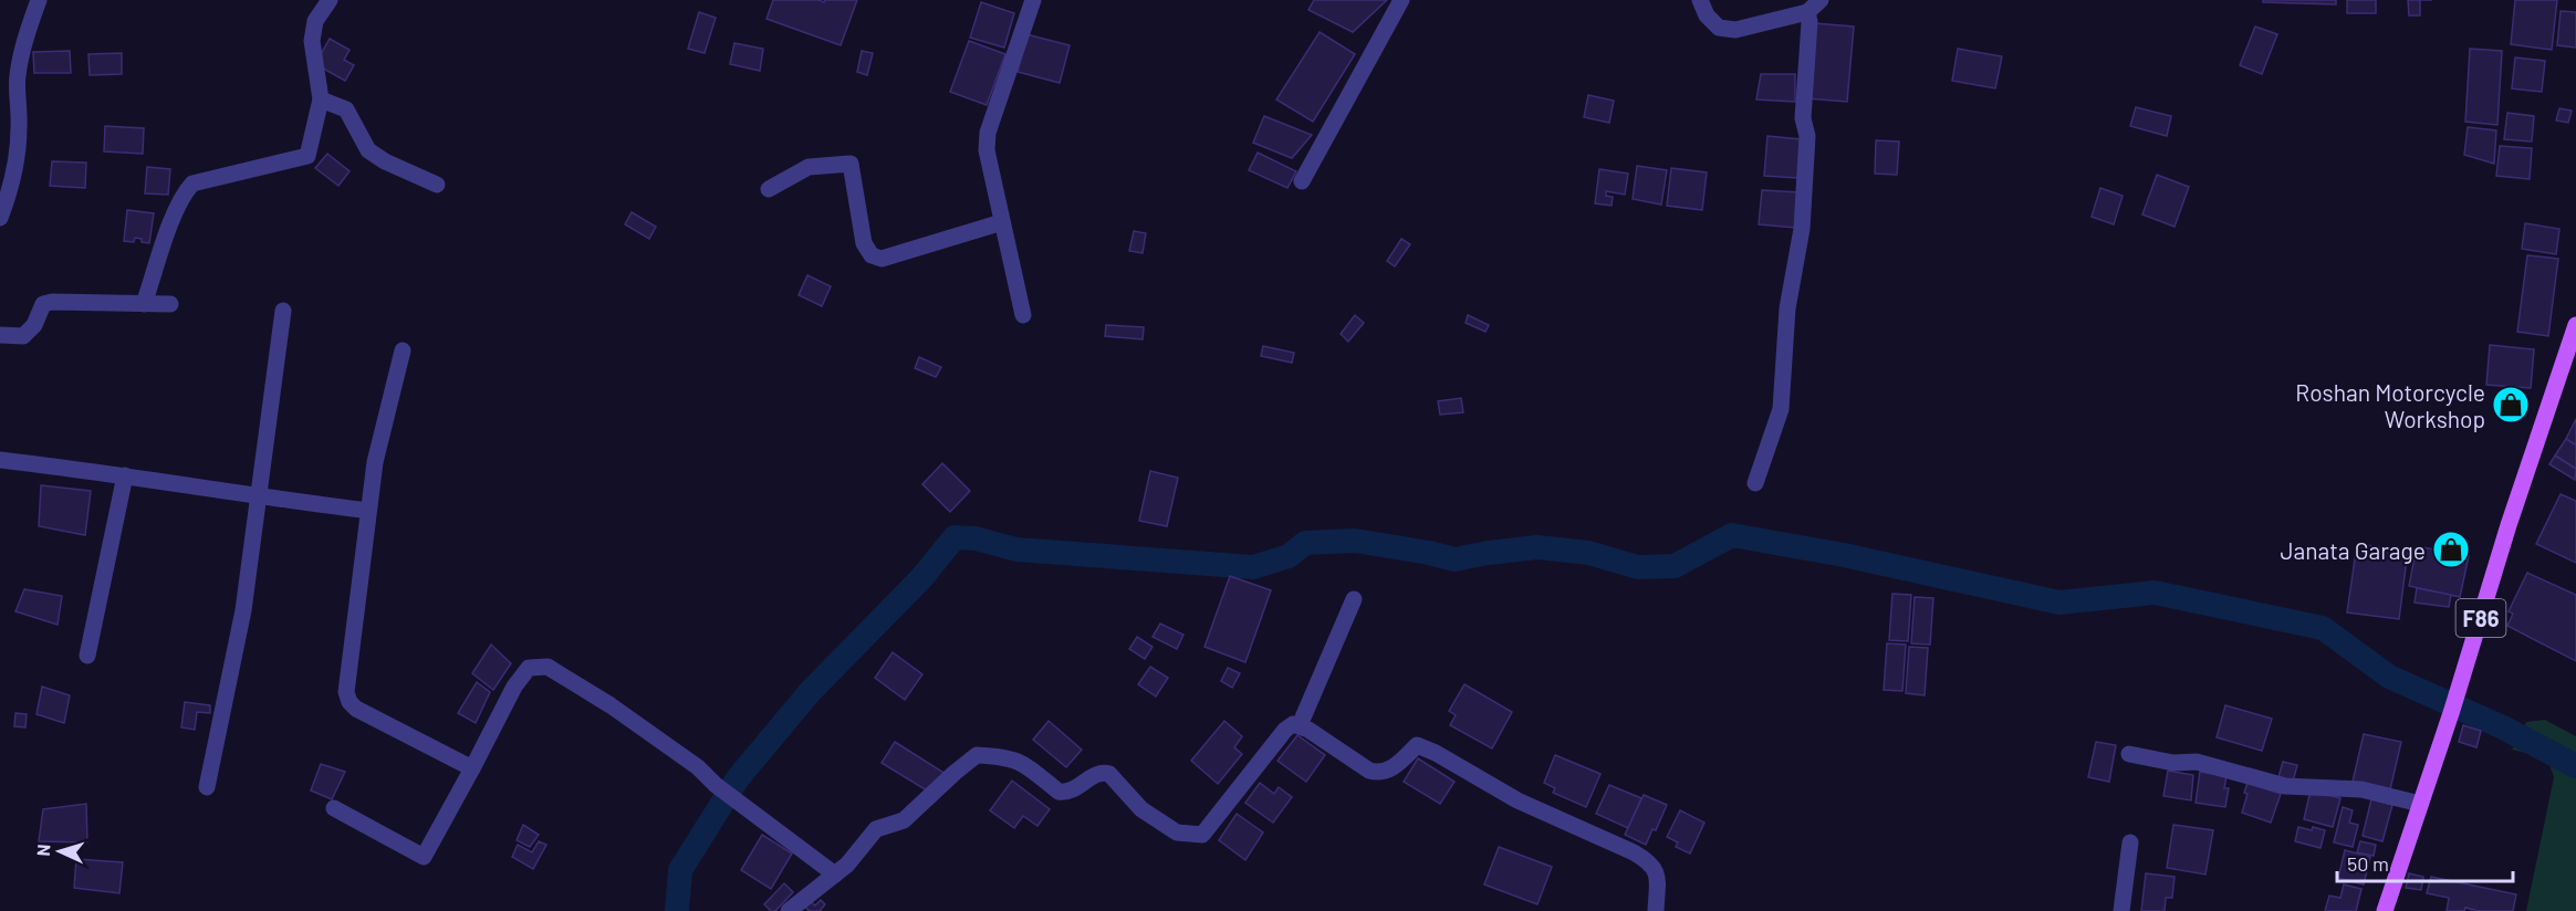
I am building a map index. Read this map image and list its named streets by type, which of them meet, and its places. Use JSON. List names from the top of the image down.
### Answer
{
  "streets": {
    "main road": ["F86"]
  },
  "places": {
    "shop": ["Roshan Motorcycle Workshop", "Janata Garage"]
  },
  "scale_bar": "50 m",
  "north": "left"
}
